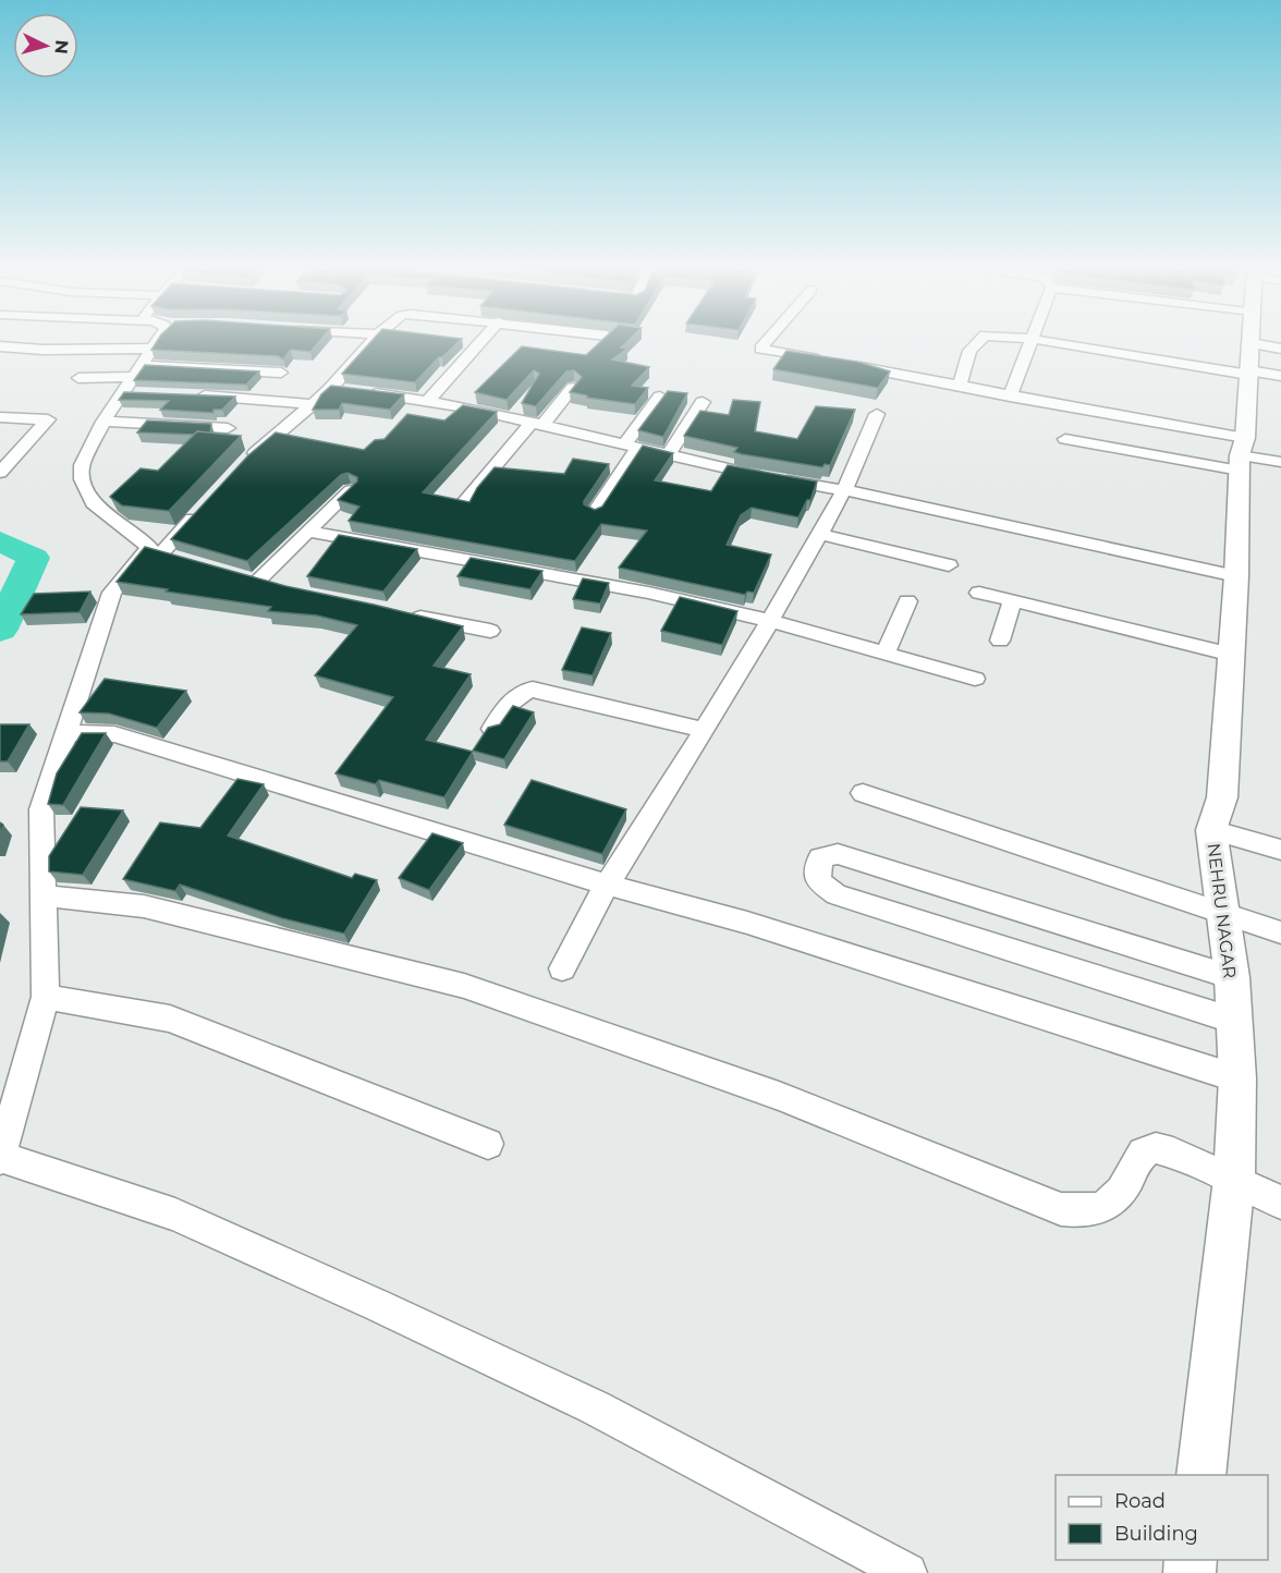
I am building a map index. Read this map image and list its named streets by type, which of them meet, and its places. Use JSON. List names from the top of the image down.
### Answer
{
  "streets": {
    "street": ["NEHRU NAGAR"]
  },
  "legend": ["Road", "Building"],
  "north": "right"
}
